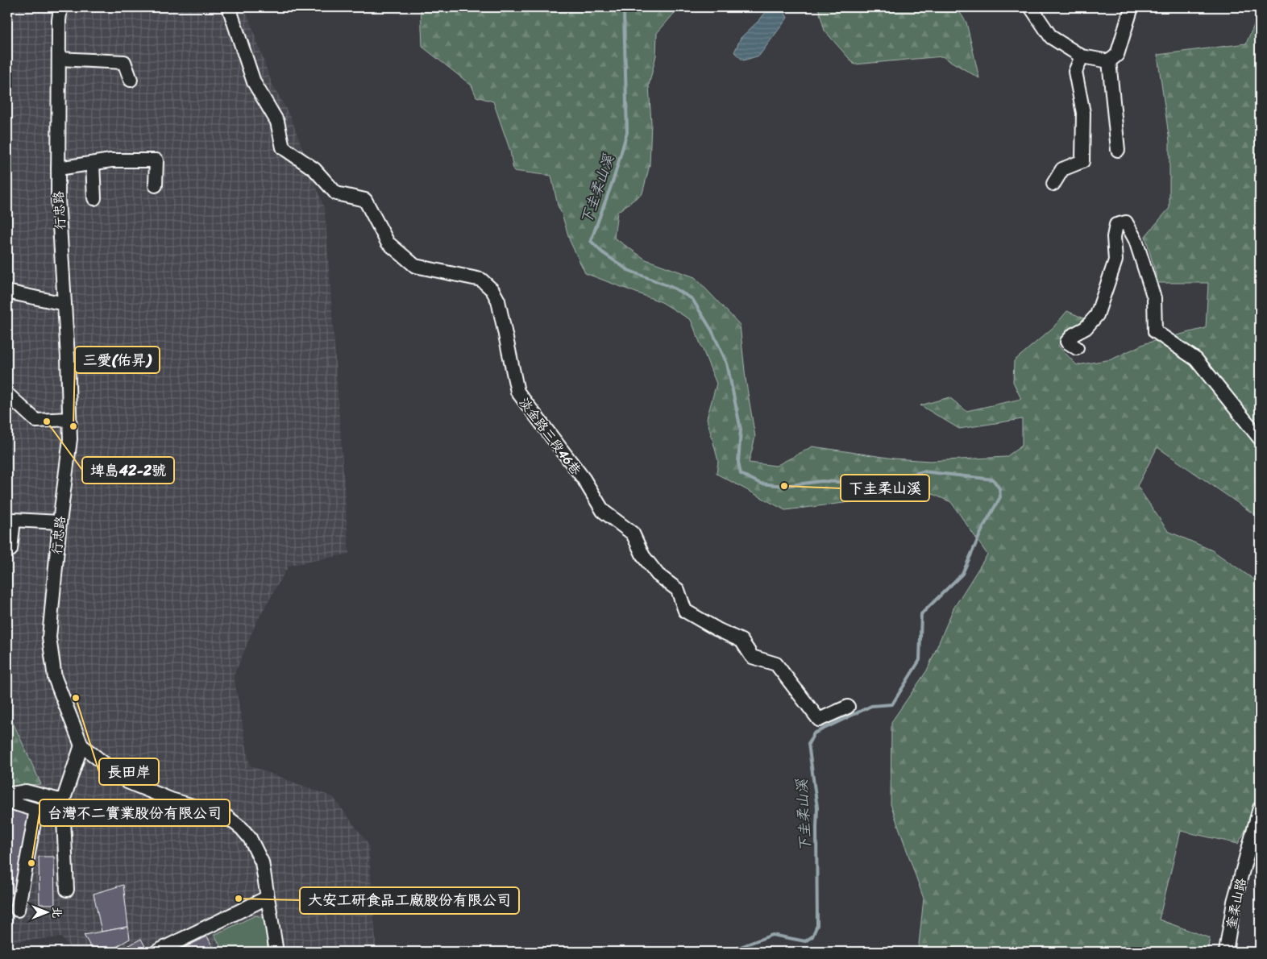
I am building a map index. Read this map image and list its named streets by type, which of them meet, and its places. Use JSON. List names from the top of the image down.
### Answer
{
  "streets": {
    "street": ["行忠路", "淡金路三段46巷", "奎柔山路"]
  },
  "water": ["下圭柔山溪"],
  "places": [
    "埤島42-2號",
    "三愛(佑昇)",
    "下圭柔山溪",
    "長田岸",
    "台灣不二實業股份有限公司",
    "大安工研食品工廠股份有限公司"
  ],
  "north": "right"
}
